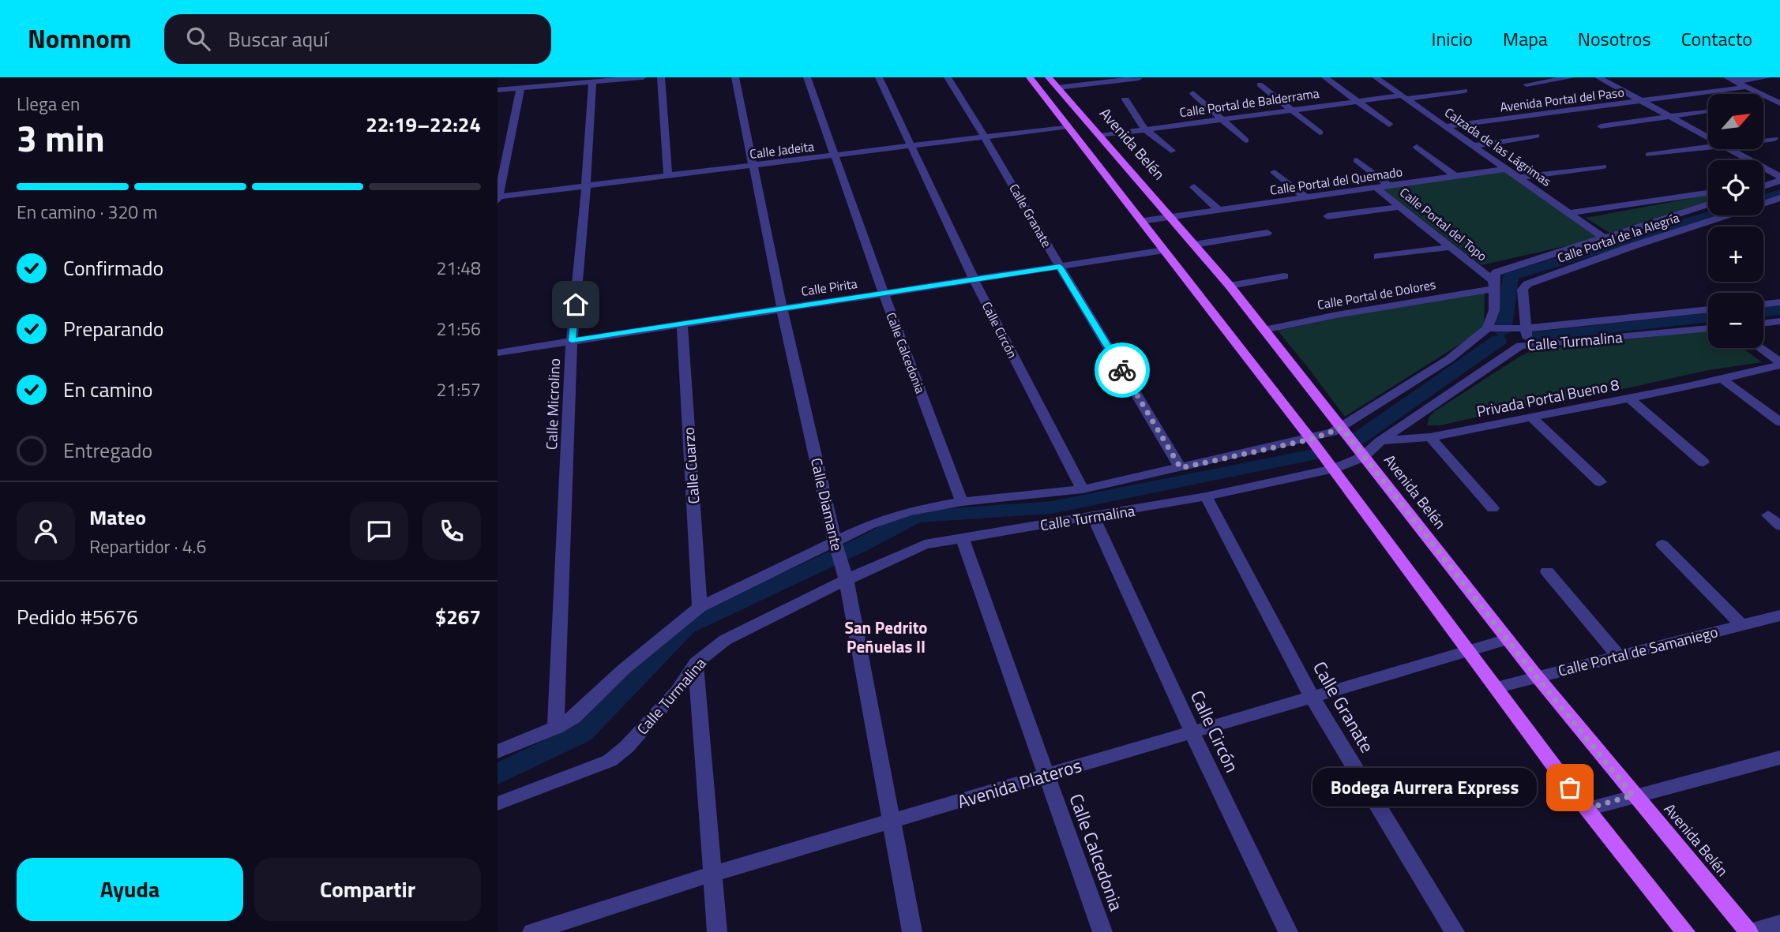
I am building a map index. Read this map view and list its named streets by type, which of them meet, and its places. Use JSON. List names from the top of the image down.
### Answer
{
  "streets": {
    "main road": ["Avenida Belén"],
    "street": [
      "Avenida Portal del Paso",
      "Calle Portal de Balderrama",
      "Calzada de las Lágrimas",
      "Calle Jadeita",
      "Calle Portal del Quemado",
      "Calle Granate",
      "Calle Portal del Topo",
      "Calle Portal de la Alegría",
      "Calle Pirita",
      "Calle Portal de Dolores",
      "Calle Circón",
      "Calle Turmalina",
      "Calle Calcedonia",
      "Privada Portal Bueno 8",
      "Calle Microlino",
      "Calle Cuarzo",
      "Calle Diamante",
      "Calle Portal de Samaniego",
      "Avenida Plateros"
    ]
  },
  "crossings": [
    ["Avenida Portal del Paso", "Calzada de las Lágrimas"],
    ["Calle Portal de Balderrama", "Avenida Belén"],
    ["Calle Portal de Balderrama", "Calzada de las Lágrimas"],
    ["Avenida Belén", "Calle Portal del Quemado"],
    ["Avenida Belén", "Calle Portal de Dolores"],
    ["Avenida Belén", "Calle Turmalina"],
    ["Avenida Belén", "Calle Portal de Samaniego"],
    ["Avenida Belén", "Avenida Plateros"],
    ["Calzada de las Lágrimas", "Calle Portal del Quemado"],
    ["Calzada de las Lágrimas", "Calle Portal de la Alegría"],
    ["Calle Jadeita", "Calle Granate"],
    ["Calle Jadeita", "Calle Circón"],
    ["Calle Jadeita", "Calle Calcedonia"],
    ["Calle Jadeita", "Calle Microlino"],
    ["Calle Jadeita", "Calle Diamante"],
    ["Calle Portal del Quemado", "Calle Portal del Topo"],
    ["Calle Granate", "Calle Pirita"],
    ["Calle Granate", "Calle Turmalina"],
    ["Calle Granate", "Avenida Plateros"],
    ["Calle Portal del Topo", "Calle Portal de la Alegría"],
    ["Calle Portal del Topo", "Calle Portal de Dolores"],
    ["Calle Portal de la Alegría", "Calle Portal de Dolores"],
    ["Calle Portal de la Alegría", "Calle Turmalina"],
    ["Calle Pirita", "Calle Circón"],
    ["Calle Pirita", "Calle Calcedonia"],
    ["Calle Pirita", "Calle Microlino"],
    ["Calle Pirita", "Calle Cuarzo"],
    ["Calle Pirita", "Calle Diamante"],
    ["Calle Circón", "Calle Turmalina"],
    ["Calle Circón", "Avenida Plateros"],
    ["Calle Turmalina", "Calle Calcedonia"],
    ["Calle Turmalina", "Privada Portal Bueno 8"],
    ["Calle Turmalina", "Calle Microlino"],
    ["Calle Turmalina", "Calle Cuarzo"],
    ["Calle Turmalina", "Calle Diamante"],
    ["Calle Calcedonia", "Avenida Plateros"],
    ["Calle Diamante", "Avenida Plateros"]
  ],
  "districts": ["San Pedrito Peñuelas II"],
  "places": ["Bodega Aurrera Express"],
  "north": "top right",
  "page": {
    "header": "Nomnom",
    "search": "Buscar aquí",
    "nav": [
      "Inicio",
      "Mapa",
      "Nosotros",
      "Contacto"
    ],
    "heading": ["3 min", "Llega en", "22:19–22:24"],
    "panel": [
      "Mateo",
      "Repartidor · 4.6",
      "Pedido #5676",
      "$267"
    ],
    "map_buttons": ["+", "−"],
    "bar": "En camino · 320 m",
    "list": [
      ["Confirmado", "21:48"],
      ["Preparando", "21:56"],
      ["En camino", "21:57"],
      "Entregado"
    ],
    "bubble": "Bodega Aurrera Express",
    "buttons": ["Ayuda", "Compartir"]
  }
}
